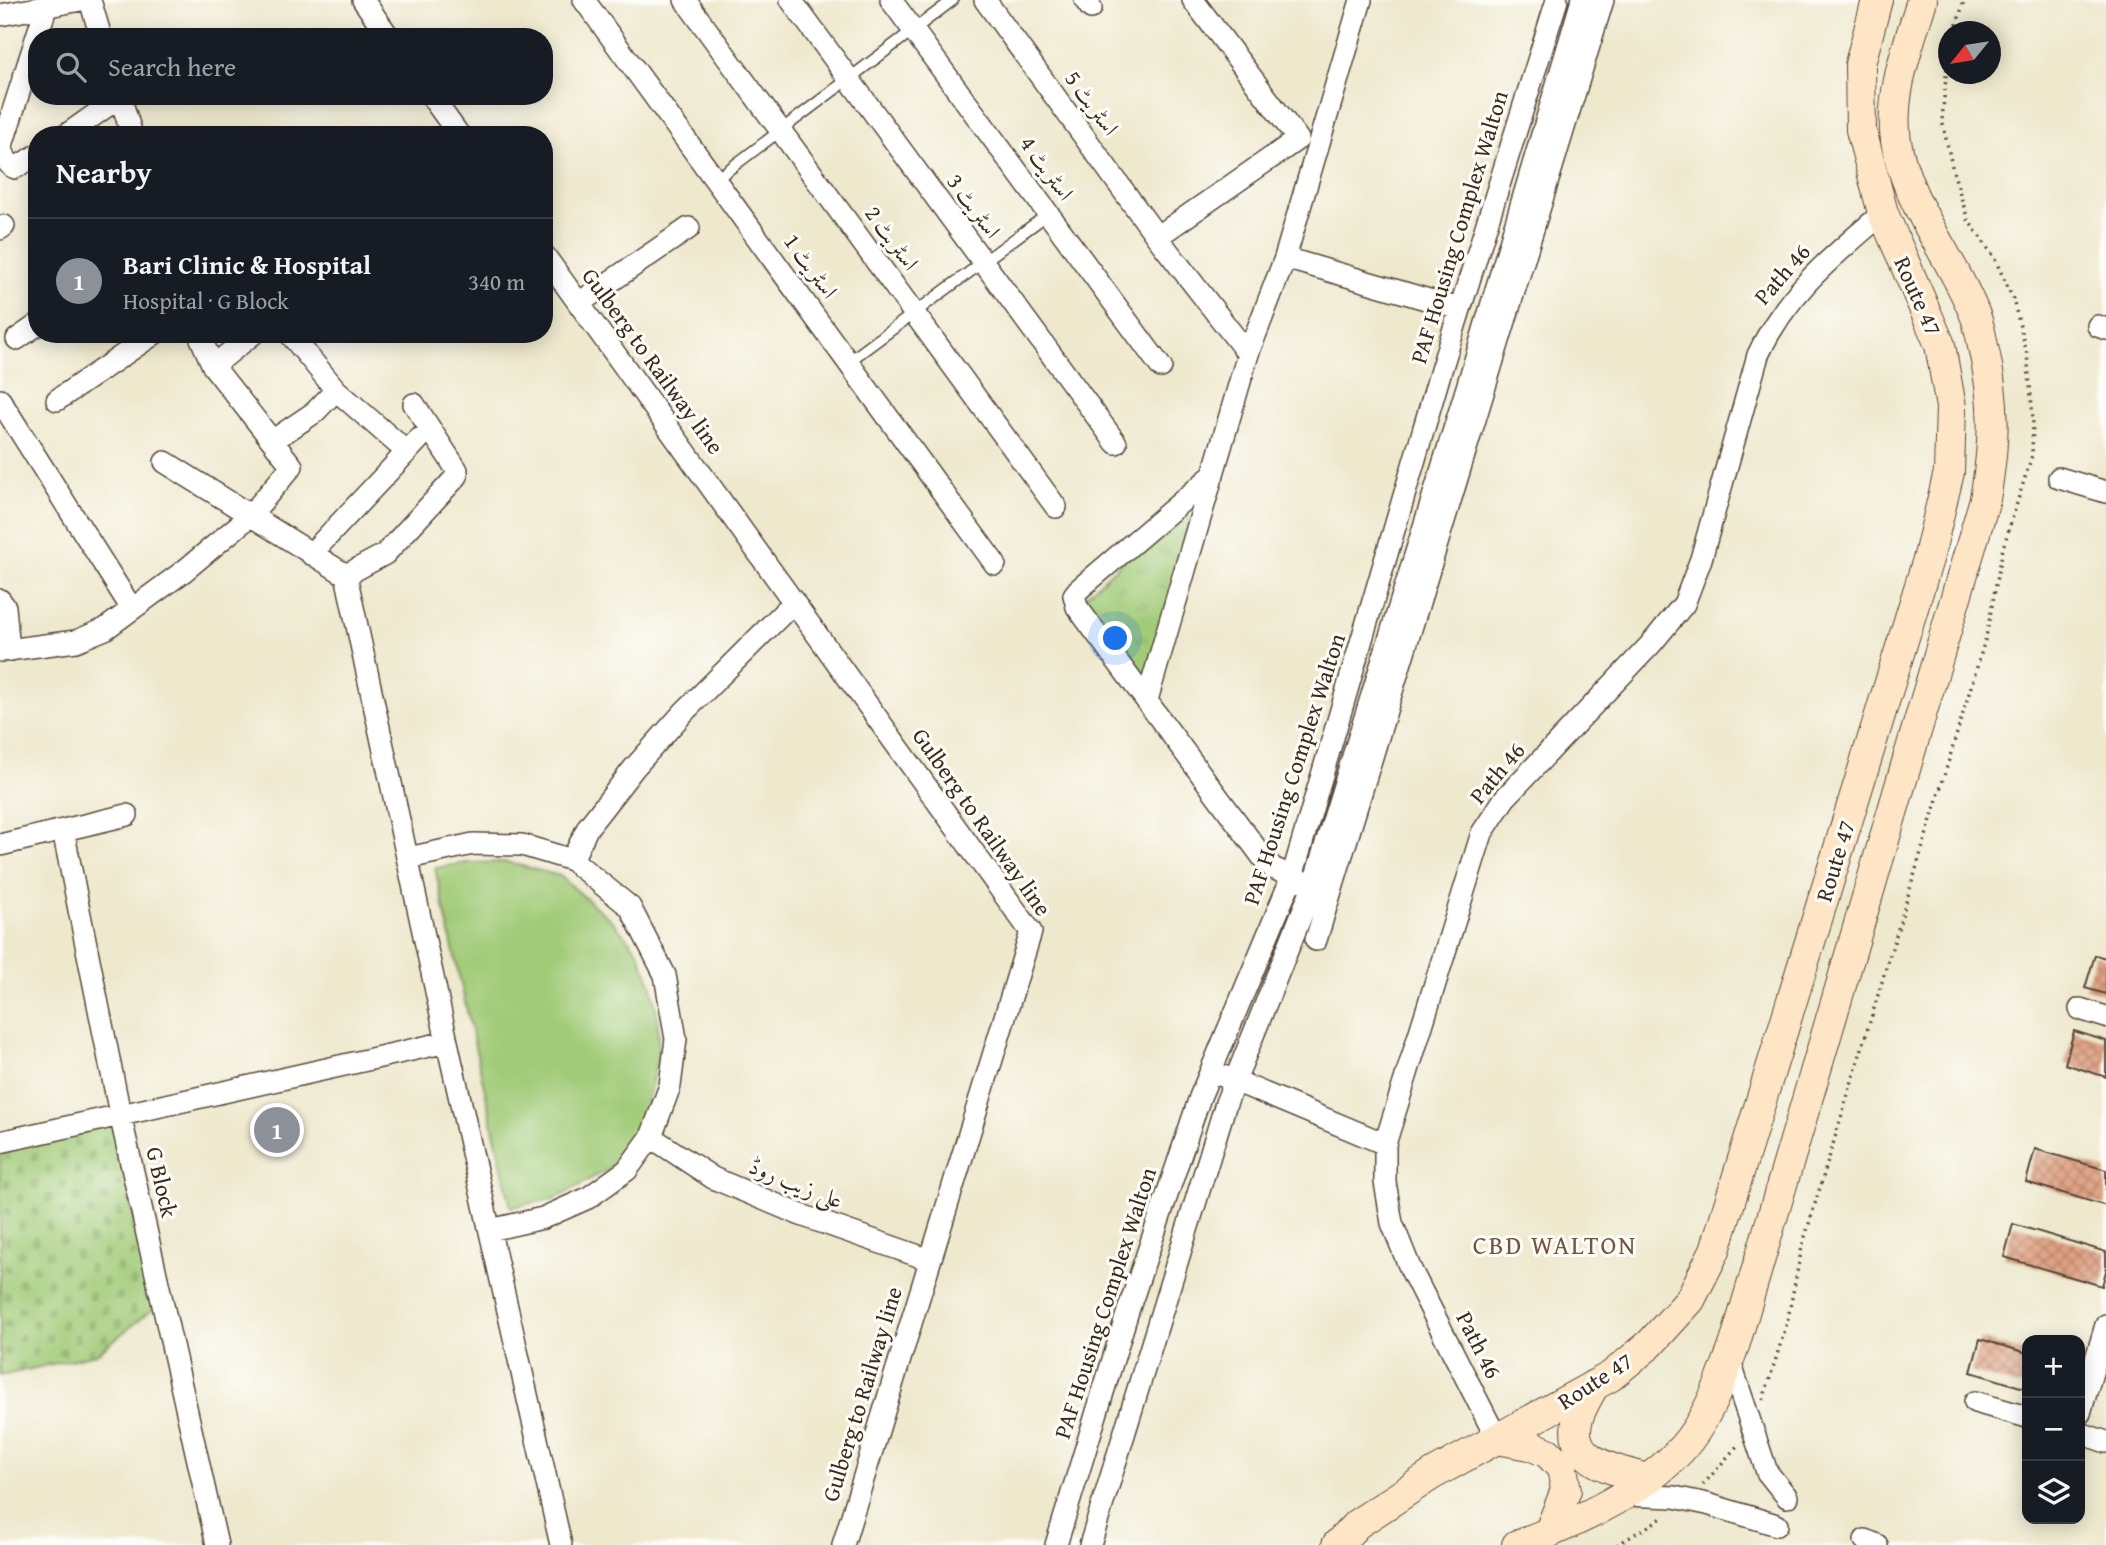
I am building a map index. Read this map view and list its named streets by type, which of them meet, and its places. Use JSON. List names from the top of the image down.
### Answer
{
  "streets": {
    "street": [
      "اسٹریٹ 5",
      "اسٹریٹ 4",
      "اسٹریٹ 3",
      "PAF Housing Complex Walton",
      "اسٹریٹ 2",
      "اسٹریٹ 1",
      "Path 46",
      "Route 47",
      "Gulberg to Railway line",
      "G Block",
      "علی زیب روڈ"
    ]
  },
  "crossings": [
    ["Path 46", "Route 47"],
    ["Gulberg to Railway line", "علی زیب روڈ"]
  ],
  "districts": ["CBD WALTON"],
  "north": "bottom left",
  "page": {
    "search": "Search here",
    "heading": "Nearby",
    "list": [
      {
        "mark": "1",
        "name": "Bari Clinic & Hospital",
        "note": "Hospital · G Block",
        "value": "340 m"
      }
    ],
    "pins": "1",
    "map_buttons": ["+", "−"]
  }
}
